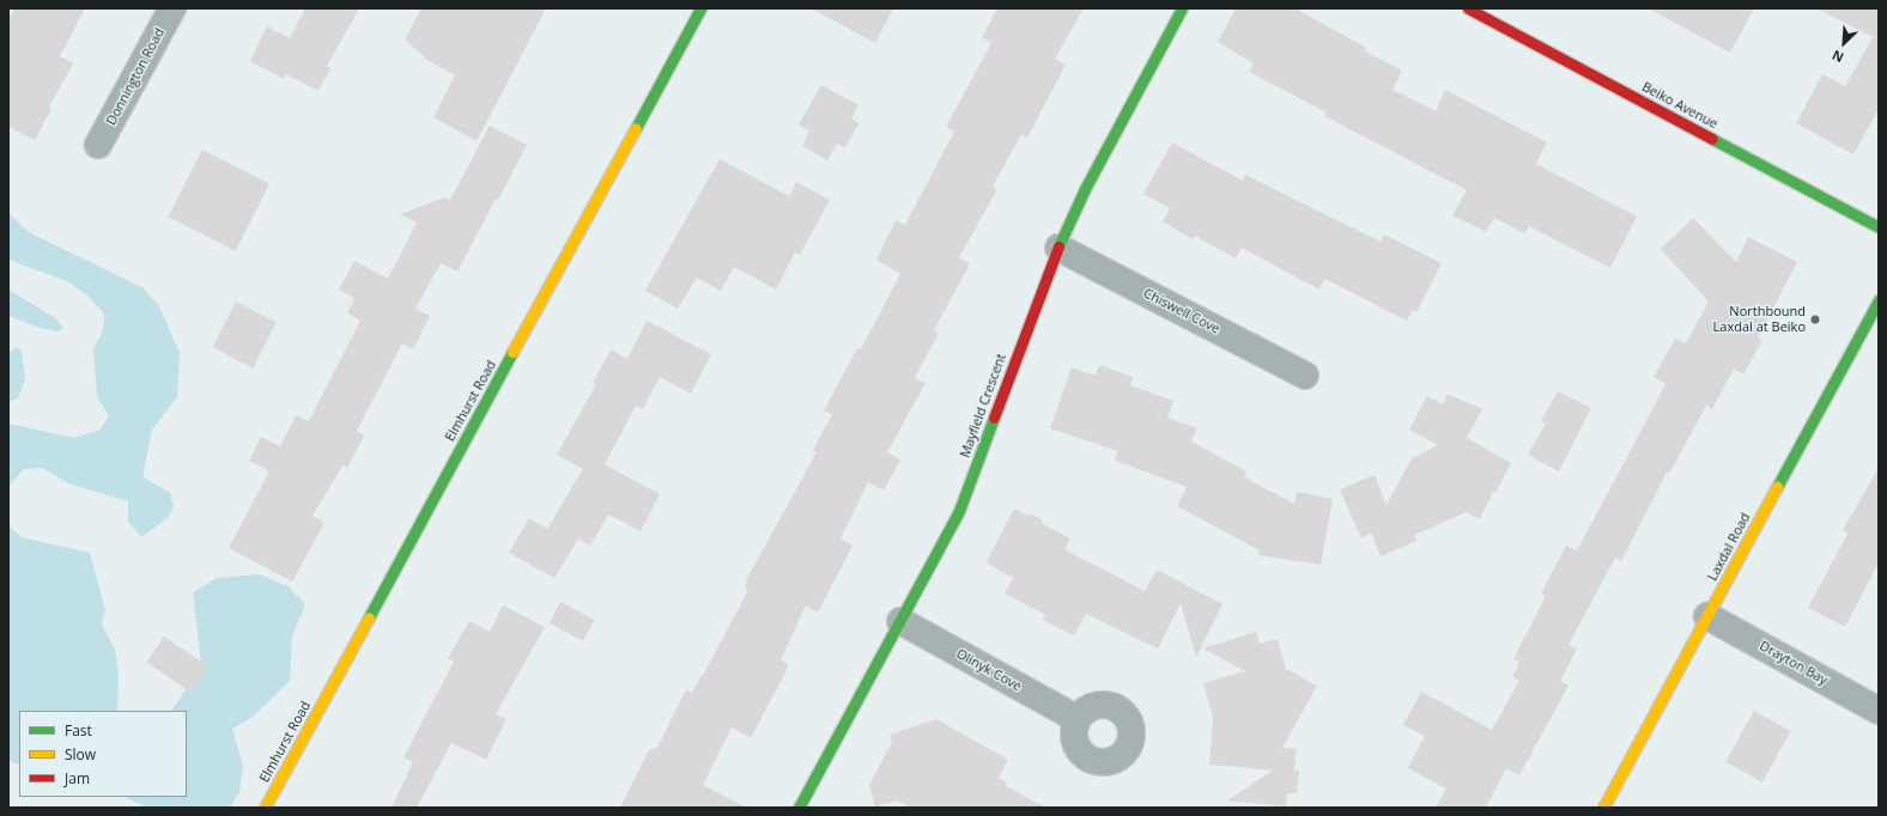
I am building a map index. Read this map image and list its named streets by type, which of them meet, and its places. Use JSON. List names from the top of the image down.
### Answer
{
  "streets": {
    "street": [
      "Donnington Road",
      "Beiko Avenue",
      "Chiswell Cove",
      "Elmhurst Road",
      "Mayfield Crescent",
      "Laxdal Road",
      "Drayton Bay",
      "Olinyk Cove"
    ]
  },
  "crossings": [
    ["Chiswell Cove", "Mayfield Crescent"],
    ["Mayfield Crescent", "Olinyk Cove"],
    ["Laxdal Road", "Drayton Bay"]
  ],
  "places": ["Northbound Laxdal at Beiko"],
  "legend": ["Fast", "Slow", "Jam"],
  "north": "bottom left"
}
